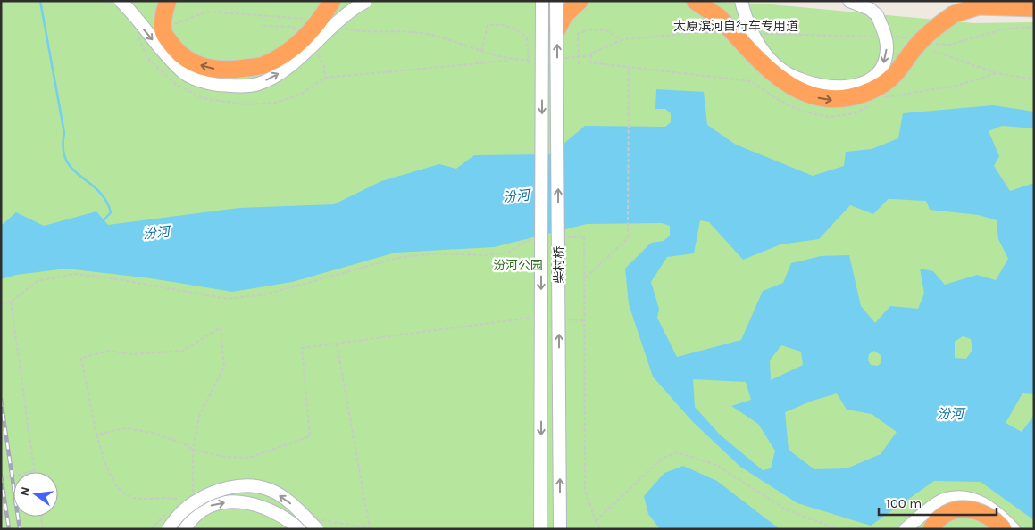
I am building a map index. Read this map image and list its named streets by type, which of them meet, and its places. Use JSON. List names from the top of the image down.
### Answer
{
  "streets": {
    "main road": ["柴村桥"],
    "path": ["太原滨河自行车专用道"]
  },
  "water": ["汾河"],
  "parks": ["汾河公园"],
  "scale_bar": "100 m",
  "north": "left"
}
